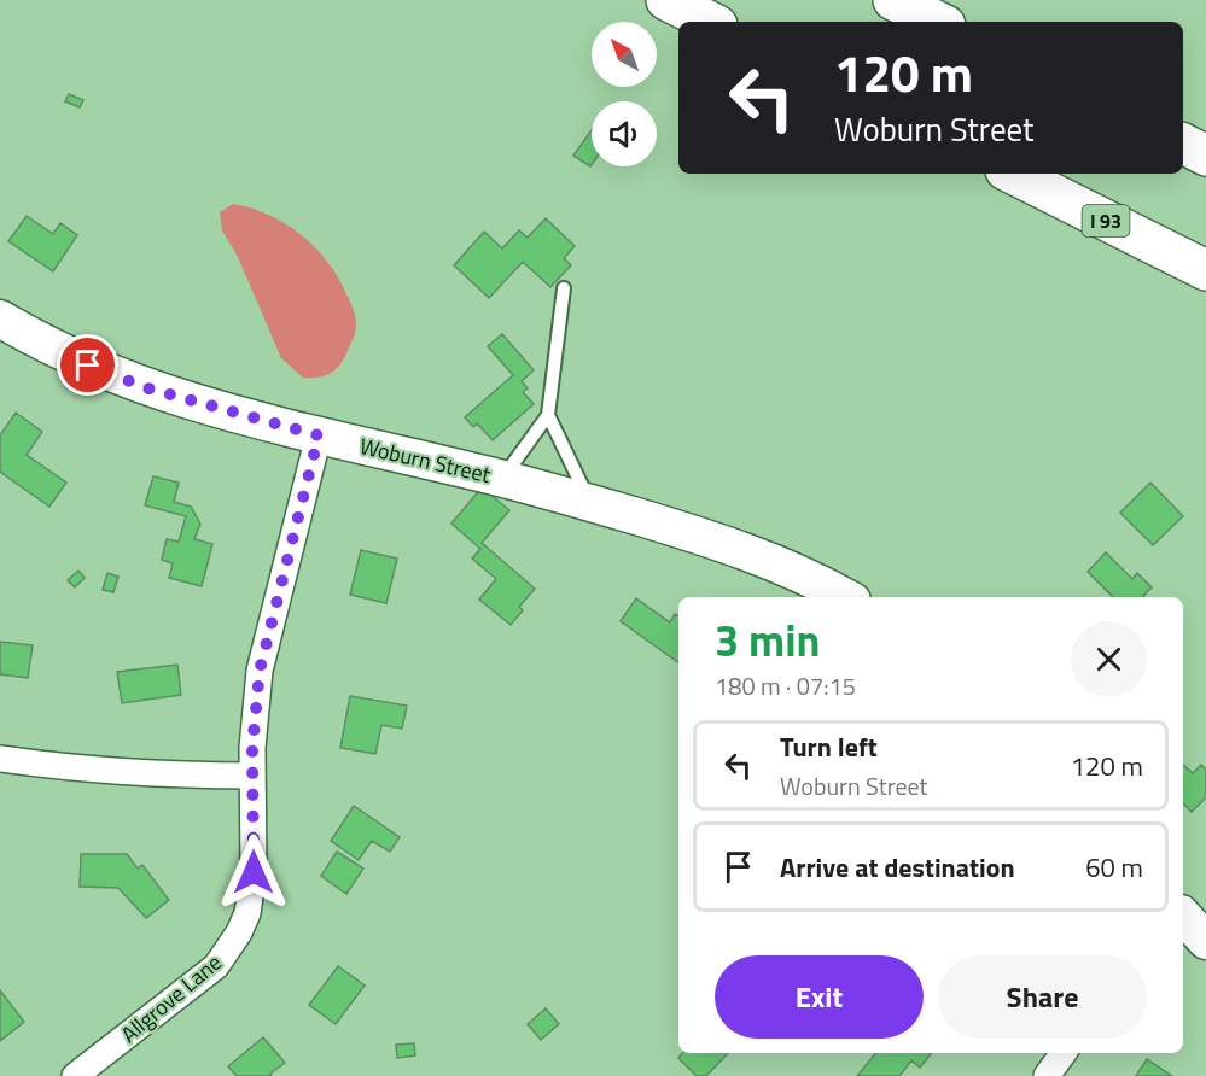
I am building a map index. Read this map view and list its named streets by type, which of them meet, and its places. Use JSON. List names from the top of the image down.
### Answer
{
  "streets": {
    "highway": ["I 93"],
    "street": ["Woburn Street", "Allgrove Lane"]
  },
  "crossings": [
    ["Woburn Street", "Allgrove Lane"]
  ],
  "north": "top left",
  "page": {
    "turn": ["120 m", "Woburn Street"],
    "heading": ["3 min", "180 m · 07:15"],
    "list": [
      {
        "name": "Turn left",
        "note": "Woburn Street",
        "value": "120 m"
      },
      {
        "name": "Arrive at destination",
        "value": "60 m"
      }
    ],
    "buttons": ["Exit", "Share"]
  }
}
